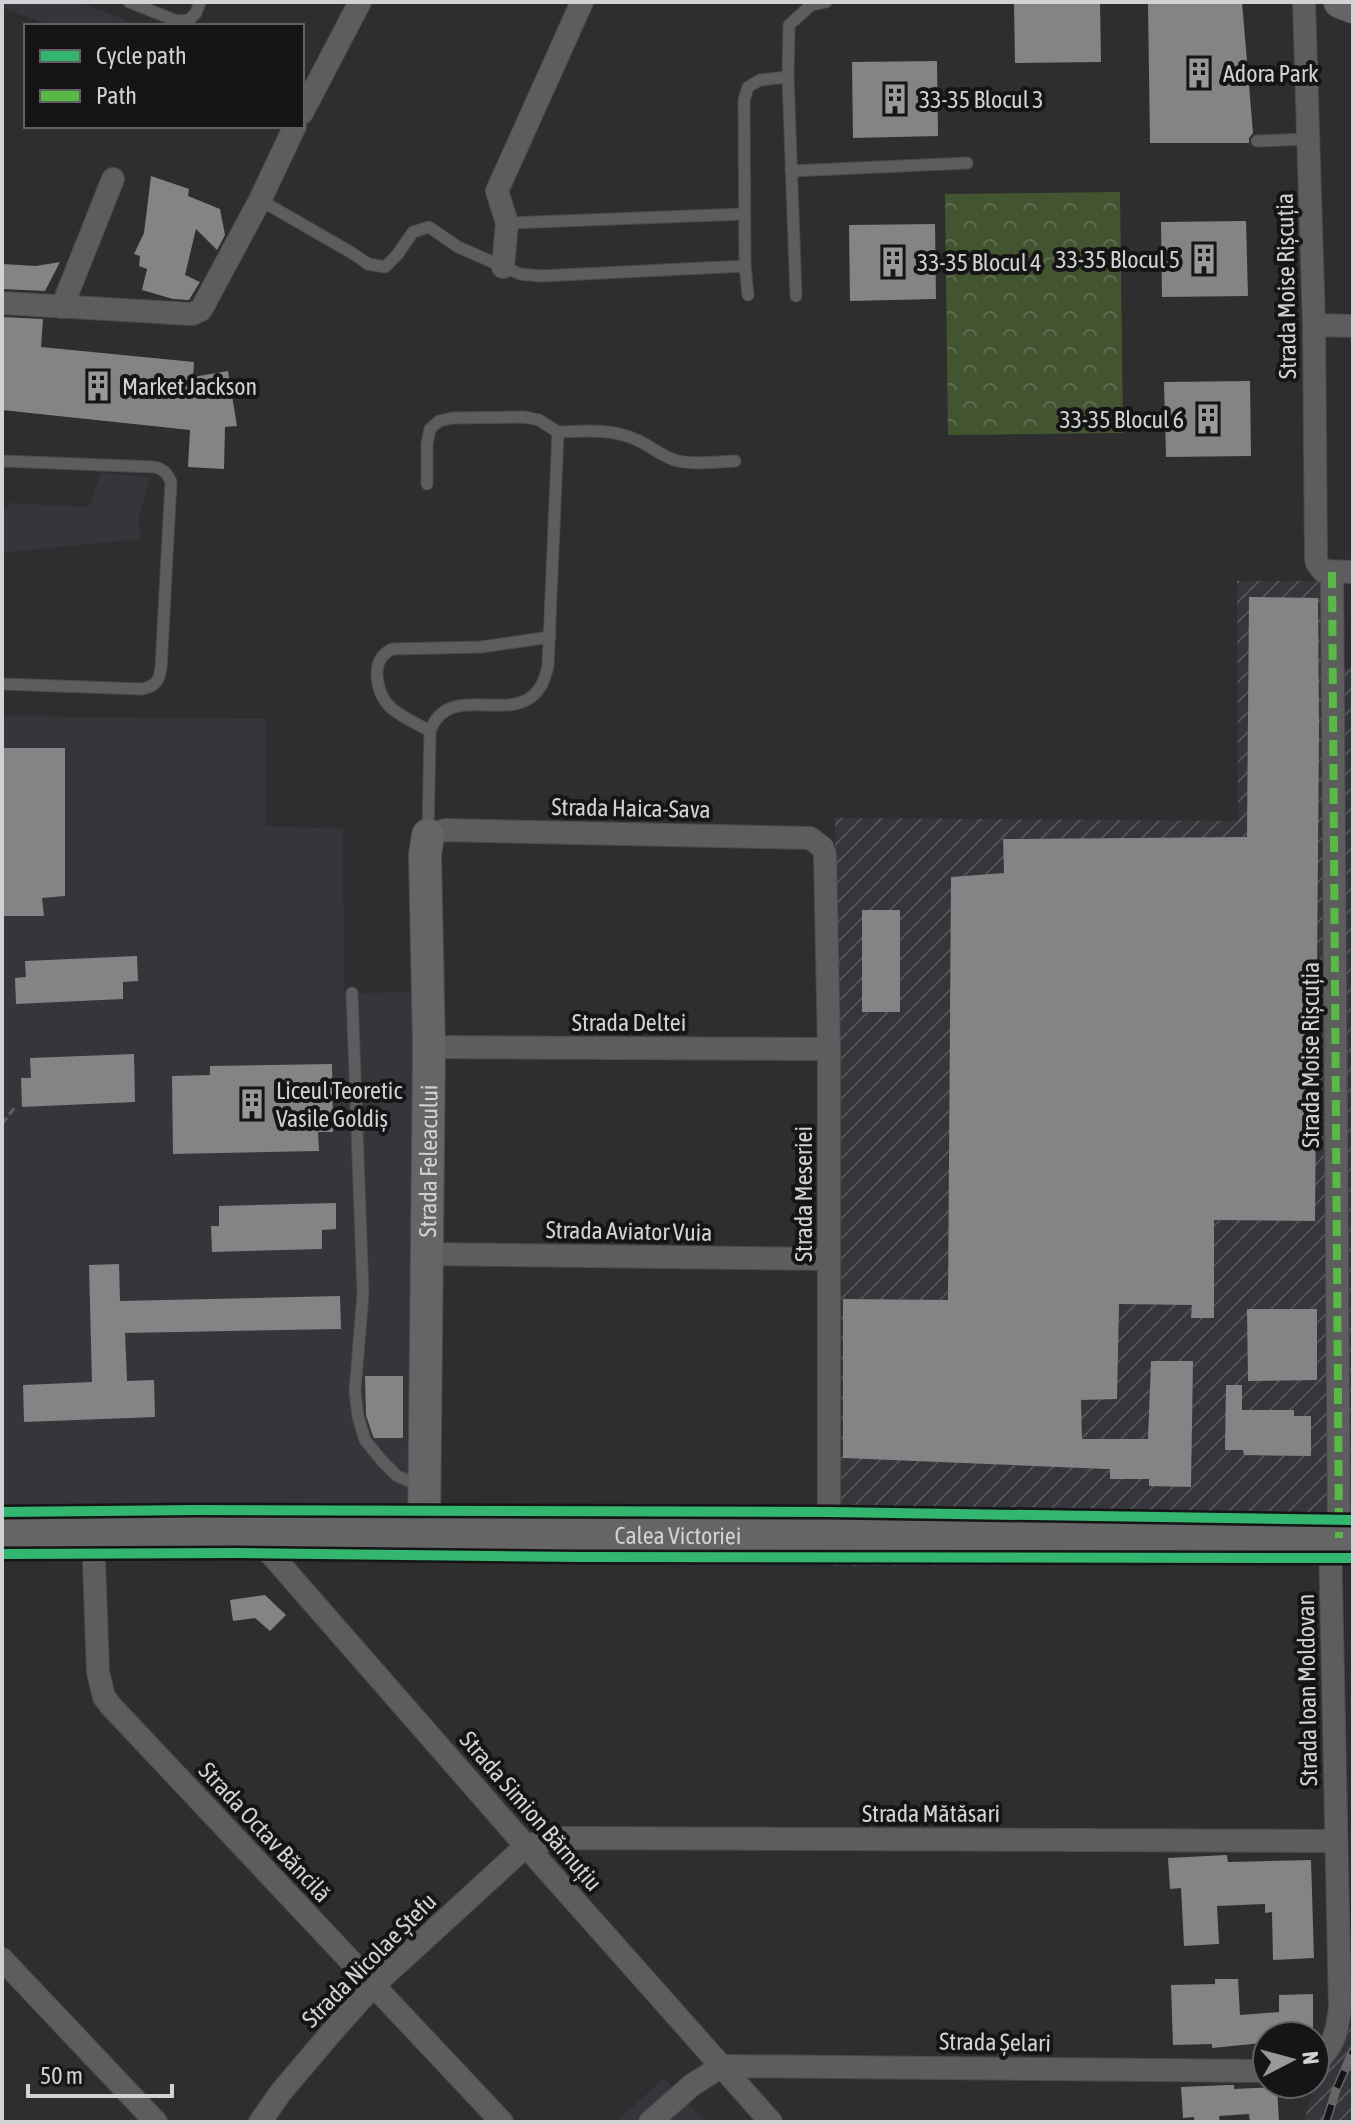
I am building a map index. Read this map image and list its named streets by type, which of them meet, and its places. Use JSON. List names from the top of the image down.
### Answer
{
  "streets": {
    "main road": ["Strada Feleacului", "Calea Victoriei"],
    "street": [
      "Strada Moise Rișcuția",
      "Strada Haica-Sava",
      "Strada Deltei",
      "Strada Meseriei",
      "Strada Aviator Vuia",
      "Strada Ioan Moldovan",
      "Strada Simion Bărnuțiu",
      "Strada Mătăsari",
      "Strada Octav Băncilă",
      "Strada Nicolae Ștefu",
      "Strada Șelari"
    ]
  },
  "crossings": [
    ["Strada Moise Rișcuția", "Calea Victoriei"],
    ["Strada Moise Rișcuția", "Strada Ioan Moldovan"],
    ["Strada Haica-Sava", "Strada Feleacului"],
    ["Strada Haica-Sava", "Strada Meseriei"],
    ["Strada Deltei", "Strada Feleacului"],
    ["Strada Deltei", "Strada Meseriei"],
    ["Strada Feleacului", "Strada Aviator Vuia"],
    ["Strada Feleacului", "Calea Victoriei"],
    ["Strada Meseriei", "Strada Aviator Vuia"],
    ["Strada Meseriei", "Calea Victoriei"],
    ["Calea Victoriei", "Strada Ioan Moldovan"],
    ["Calea Victoriei", "Strada Simion Bărnuțiu"],
    ["Calea Victoriei", "Strada Octav Băncilă"],
    ["Strada Ioan Moldovan", "Strada Mătăsari"],
    ["Strada Simion Bărnuțiu", "Strada Mătăsari"],
    ["Strada Simion Bărnuțiu", "Strada Nicolae Ștefu"],
    ["Strada Simion Bărnuțiu", "Strada Șelari"],
    ["Strada Mătăsari", "Strada Nicolae Ștefu"],
    ["Strada Octav Băncilă", "Strada Nicolae Ștefu"]
  ],
  "places": {
    "building": [
      "Adora Park",
      "33-35 Blocul 3",
      "33-35 Blocul 5",
      "33-35 Blocul 4",
      "Market Jackson",
      "33-35 Blocul 6",
      "Liceul Teoretic Vasile Goldiș"
    ]
  },
  "legend": ["Cycle path", "Path"],
  "scale_bar": "50 m",
  "north": "right"
}
